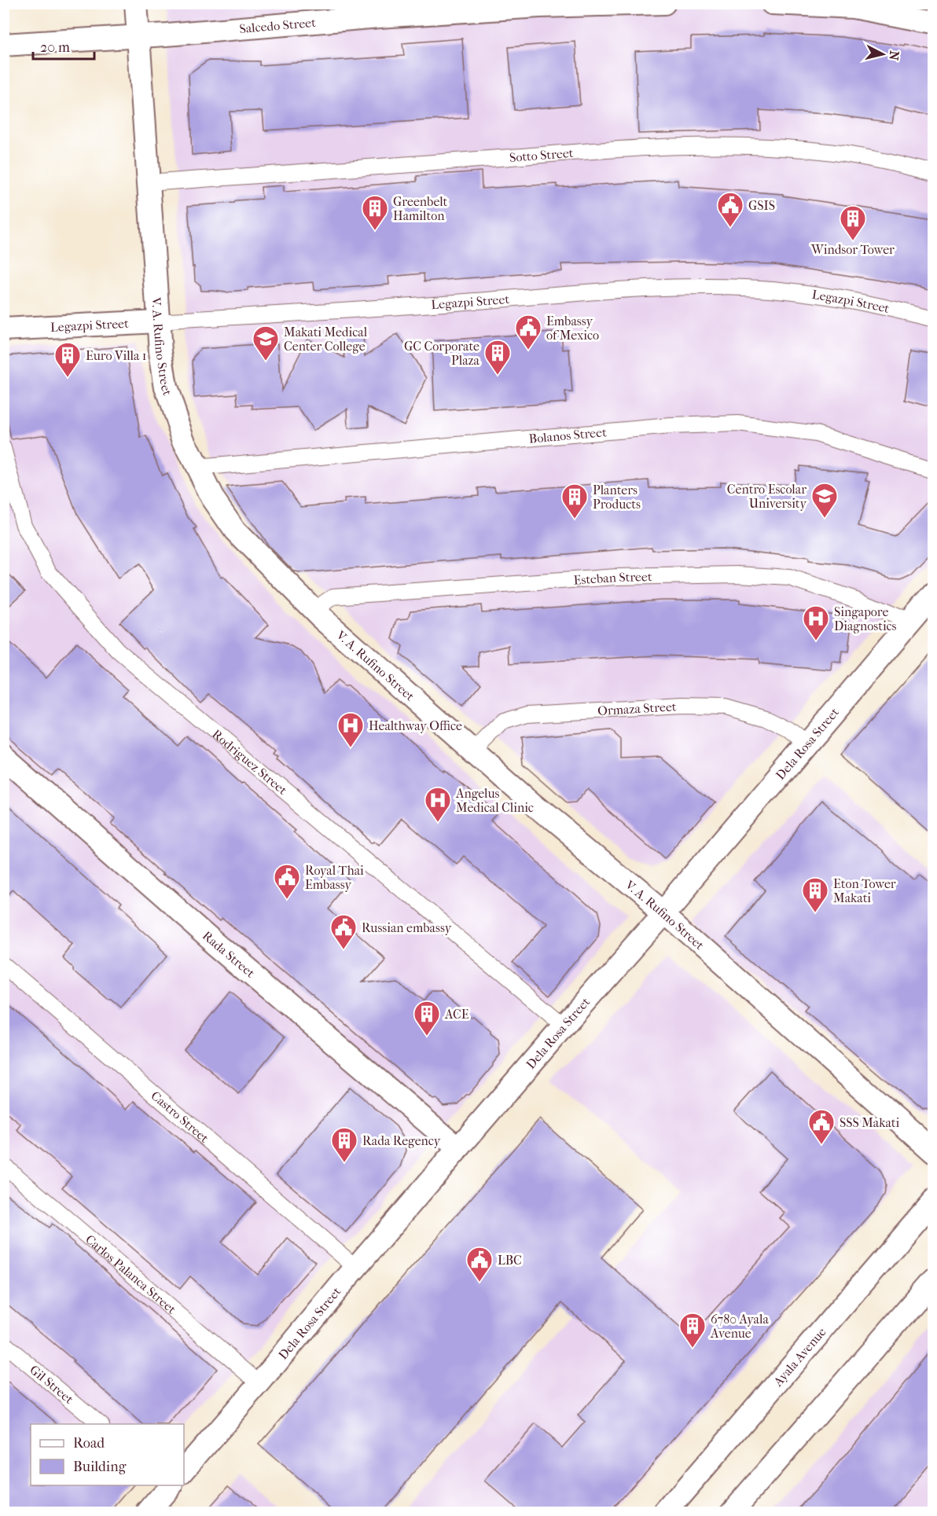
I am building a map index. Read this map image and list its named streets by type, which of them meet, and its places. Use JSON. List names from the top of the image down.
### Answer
{
  "streets": {
    "street": [
      "Salcedo Street",
      "Sotto Street",
      "Legazpi Street",
      "V. A. Rufino Street",
      "Bolanos Street",
      "Esteban Street",
      "Ormaza Street",
      "Dela Rosa Street",
      "Rodriguez Street",
      "Rada Street",
      "Castro Street",
      "Carlos Palanca Street",
      "Ayala Avenue",
      "Gil Street"
    ]
  },
  "crossings": [
    ["Salcedo Street", "V. A. Rufino Street"],
    ["Sotto Street", "V. A. Rufino Street"],
    ["Legazpi Street", "V. A. Rufino Street"],
    ["V. A. Rufino Street", "Bolanos Street"],
    ["V. A. Rufino Street", "Esteban Street"],
    ["V. A. Rufino Street", "Ormaza Street"],
    ["V. A. Rufino Street", "Dela Rosa Street"],
    ["Esteban Street", "Dela Rosa Street"],
    ["Ormaza Street", "Dela Rosa Street"],
    ["Dela Rosa Street", "Rodriguez Street"],
    ["Dela Rosa Street", "Rada Street"],
    ["Dela Rosa Street", "Castro Street"],
    ["Dela Rosa Street", "Carlos Palanca Street"]
  ],
  "places": {
    "public building": [
      "GSIS",
      "Embassy of Mexico",
      "Royal Thai Embassy",
      "Russian embassy",
      "SSS Makati",
      "LBC"
    ],
    "building": [
      "Greenbelt Hamilton",
      "Windsor Tower",
      "GC Corporate Plaza",
      "Euro Villa 1",
      "Planters Products",
      "Eton Tower Makati",
      "ACE",
      "Rada Regency",
      "6780 Ayala Avenue"
    ],
    "school or university": ["Makati Medical Center College", "Centro Escolar University"],
    "hospital": ["Singapore Diagnostics", "Healthway Office", "Angelus Medical Clinic"]
  },
  "legend": ["Road", "Building"],
  "scale_bar": "20 m",
  "north": "right"
}
